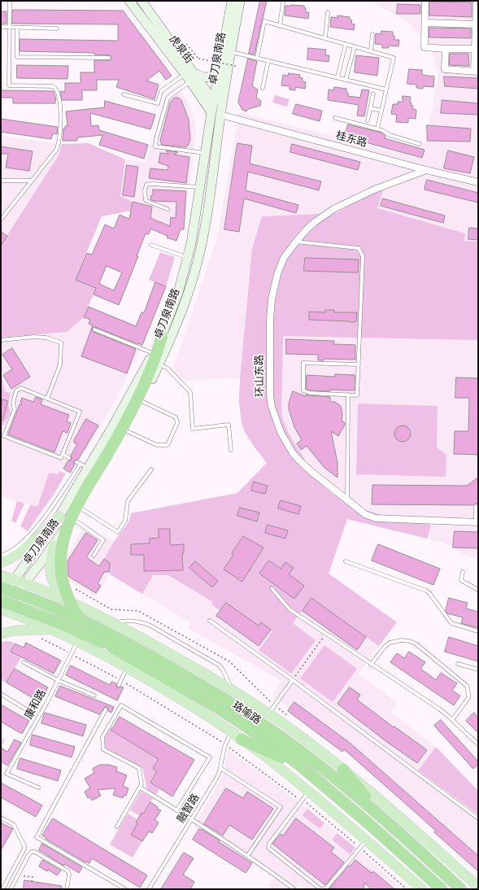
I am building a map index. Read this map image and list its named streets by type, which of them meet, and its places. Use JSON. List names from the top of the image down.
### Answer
{
  "streets": {
    "highway": ["珞喻路"],
    "main road": ["虎泉街", "卓刀泉南路"],
    "street": ["桂东路", "环山东路"],
    "lane": ["康和路", "融智路"]
  },
  "crossings": [
    ["虎泉街", "卓刀泉南路"],
    ["虎泉街", "桂东路"],
    ["卓刀泉南路", "桂东路"],
    ["卓刀泉南路", "珞喻路"],
    ["桂东路", "环山东路"]
  ]
}
